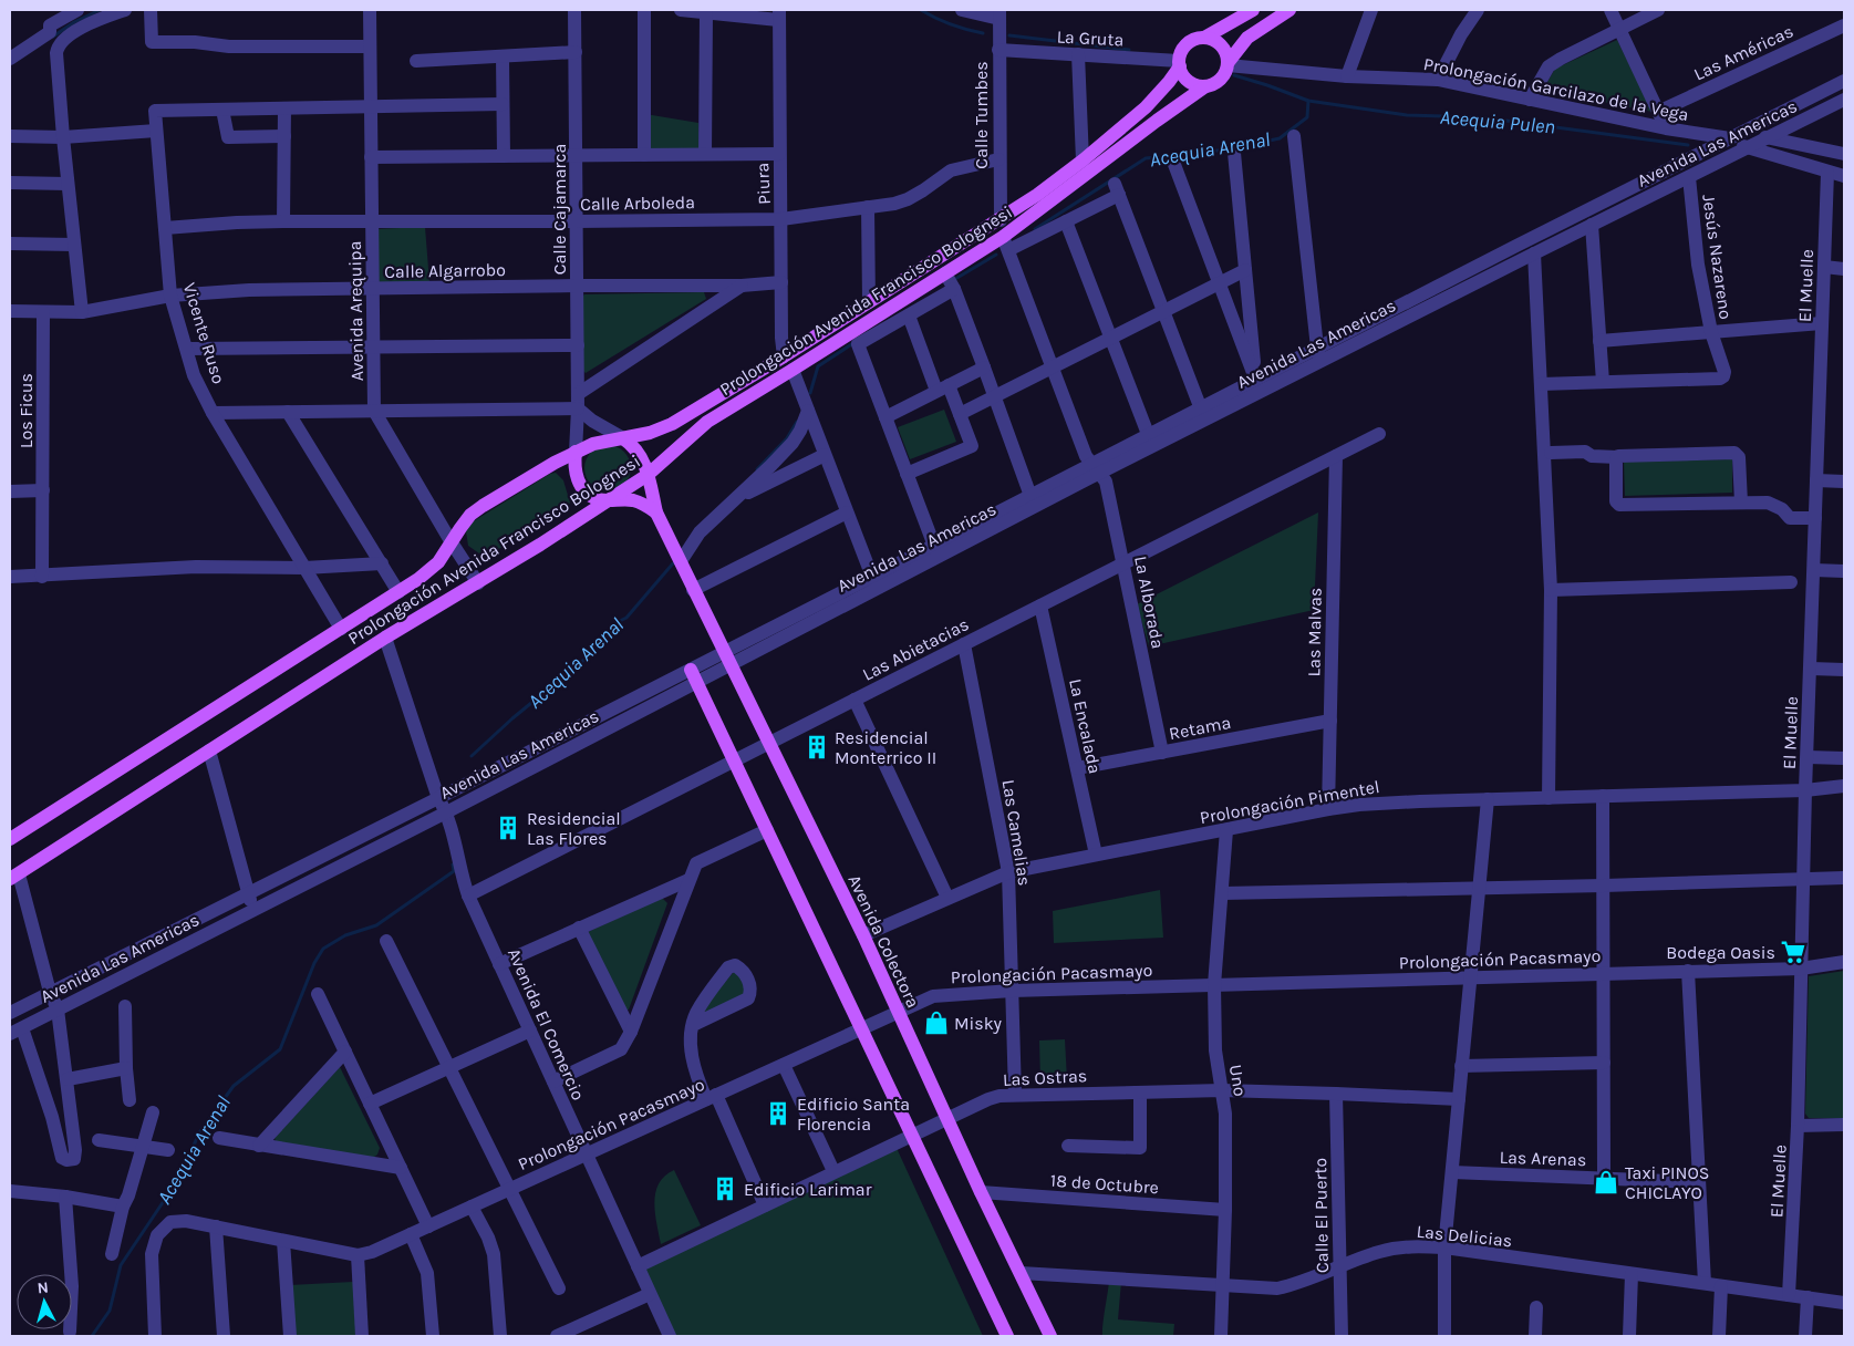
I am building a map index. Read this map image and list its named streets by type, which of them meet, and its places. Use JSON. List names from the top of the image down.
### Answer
{
  "streets": {
    "main road": ["Calle Cajamarca", "Prolongación Avenida Francisco Bolognesi", "Avenida Colectora"],
    "street": [
      "La Gruta",
      "Las Américas",
      "Prolongación Garcilazo de la Vega",
      "Calle Tumbes",
      "Avenida Las Americas",
      "Piura",
      "Calle Arboleda",
      "Jesús Nazareno",
      "Calle Algarrobo",
      "El Muelle",
      "Avenida Arequipa",
      "Vicente Ruso",
      "Los Ficus",
      "La Alborada",
      "Las Malvas",
      "Las Abietacias",
      "La Encalada",
      "Retama",
      "Prolongación Pimentel",
      "Las Camelias",
      "Prolongación Pacasmayo",
      "Avenida El Comercio",
      "Las Ostras",
      "Uno",
      "Las Arenas",
      "18 de Octubre",
      "Calle El Puerto",
      "Las Delicias"
    ]
  },
  "crossings": [
    ["La Gruta", "Prolongación Garcilazo de la Vega"],
    ["La Gruta", "Calle Tumbes"],
    ["La Gruta", "Prolongación Avenida Francisco Bolognesi"],
    ["Prolongación Garcilazo de la Vega", "Avenida Las Americas"],
    ["Prolongación Garcilazo de la Vega", "Prolongación Avenida Francisco Bolognesi"],
    ["Calle Tumbes", "Calle Arboleda"],
    ["Calle Tumbes", "Prolongación Avenida Francisco Bolognesi"],
    ["Avenida Las Americas", "Jesús Nazareno"],
    ["Avenida Las Americas", "La Alborada"],
    ["Avenida Las Americas", "Avenida Colectora"],
    ["Avenida Las Americas", "Avenida El Comercio"],
    ["Piura", "Calle Arboleda"],
    ["Piura", "Calle Algarrobo"],
    ["Piura", "Prolongación Avenida Francisco Bolognesi"],
    ["Calle Arboleda", "Calle Cajamarca"],
    ["Calle Arboleda", "Avenida Arequipa"],
    ["Calle Arboleda", "Vicente Ruso"],
    ["Calle Cajamarca", "Calle Algarrobo"],
    ["Calle Cajamarca", "Prolongación Avenida Francisco Bolognesi"],
    ["Calle Cajamarca", "Avenida Colectora"],
    ["Calle Algarrobo", "Avenida Arequipa"],
    ["Calle Algarrobo", "Vicente Ruso"],
    ["Calle Algarrobo", "Los Ficus"],
    ["El Muelle", "Prolongación Pimentel"],
    ["El Muelle", "Prolongación Pacasmayo"],
    ["El Muelle", "Las Delicias"],
    ["Prolongación Avenida Francisco Bolognesi", "Avenida Arequipa"],
    ["Prolongación Avenida Francisco Bolognesi", "Vicente Ruso"],
    ["Prolongación Avenida Francisco Bolognesi", "La Alborada"],
    ["Prolongación Avenida Francisco Bolognesi", "Avenida Colectora"],
    ["La Alborada", "Las Abietacias"],
    ["La Alborada", "Retama"],
    ["Las Malvas", "Las Abietacias"],
    ["Las Malvas", "Retama"],
    ["Las Malvas", "Prolongación Pimentel"],
    ["Las Abietacias", "La Encalada"],
    ["Las Abietacias", "Las Camelias"],
    ["Las Abietacias", "Avenida Colectora"],
    ["Las Abietacias", "Avenida El Comercio"],
    ["La Encalada", "Retama"],
    ["La Encalada", "Prolongación Pimentel"],
    ["Prolongación Pimentel", "Las Camelias"],
    ["Prolongación Pimentel", "Avenida Colectora"],
    ["Prolongación Pimentel", "Uno"],
    ["Las Camelias", "Prolongación Pacasmayo"],
    ["Las Camelias", "Las Ostras"],
    ["Avenida Colectora", "Prolongación Pacasmayo"],
    ["Avenida Colectora", "Las Ostras"],
    ["Avenida Colectora", "18 de Octubre"],
    ["Avenida Colectora", "Las Delicias"],
    ["Prolongación Pacasmayo", "Avenida El Comercio"],
    ["Prolongación Pacasmayo", "Uno"],
    ["Avenida El Comercio", "Las Ostras"],
    ["Las Ostras", "Uno"],
    ["Las Ostras", "Calle El Puerto"],
    ["Uno", "18 de Octubre"],
    ["Uno", "Las Delicias"],
    ["Calle El Puerto", "Las Delicias"]
  ],
  "water": ["Acequia Pulen", "Acequia Arenal"],
  "places": {
    "building": [
      "Residencial Monterrico II",
      "Residencial Las Flores",
      "Edificio Santa Florencia",
      "Edificio Larimar"
    ],
    "supermarket": ["Bodega Oasis"],
    "shop": ["Misky", "Taxi PINOS CHICLAYO"]
  },
  "north": "top"
}
